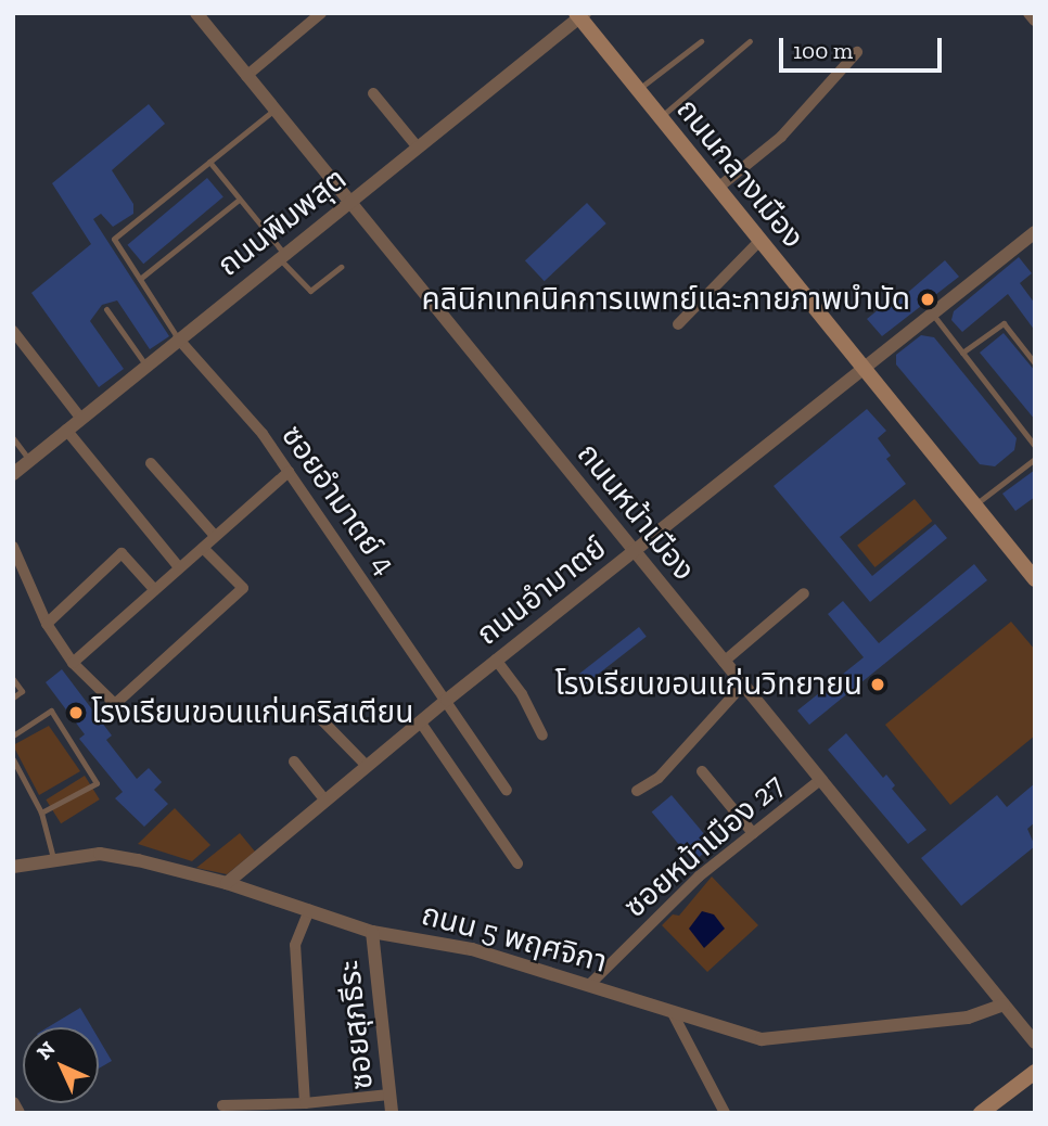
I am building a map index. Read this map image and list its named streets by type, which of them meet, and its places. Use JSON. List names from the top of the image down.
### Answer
{
  "streets": {
    "main road": ["ถนนกลางเมือง"],
    "street": [
      "ถนนพิมพสุต",
      "ซอยอำมาตย์ 4",
      "ถนนหน้าเมือง",
      "ถนนอำมาตย์",
      "ซอยหน้าเมือง 27",
      "ถนน 5 พฤศจิกา",
      "ซอยสุภธีระ"
    ]
  },
  "crossings": [
    ["ถนนกลางเมือง", "ถนนพิมพสุต"],
    ["ถนนกลางเมือง", "ถนนอำมาตย์"],
    ["ถนนพิมพสุต", "ซอยอำมาตย์ 4"],
    ["ถนนพิมพสุต", "ถนนหน้าเมือง"],
    ["ซอยอำมาตย์ 4", "ถนนอำมาตย์"],
    ["ถนนหน้าเมือง", "ถนนอำมาตย์"],
    ["ถนนหน้าเมือง", "ซอยหน้าเมือง 27"],
    ["ถนนหน้าเมือง", "ถนน 5 พฤศจิกา"],
    ["ถนนอำมาตย์", "ถนน 5 พฤศจิกา"],
    ["ซอยหน้าเมือง 27", "ถนน 5 พฤศจิกา"],
    ["ถนน 5 พฤศจิกา", "ซอยสุภธีระ"]
  ],
  "places": ["คลินิกเทคนิคการแพทย์และกายภาพบำบัด", "โรงเรียนขอนแก่นวิทยายน", "โรงเรียนขอนแก่นคริสเตียน"],
  "scale_bar": "100 m",
  "north": "top left"
}
